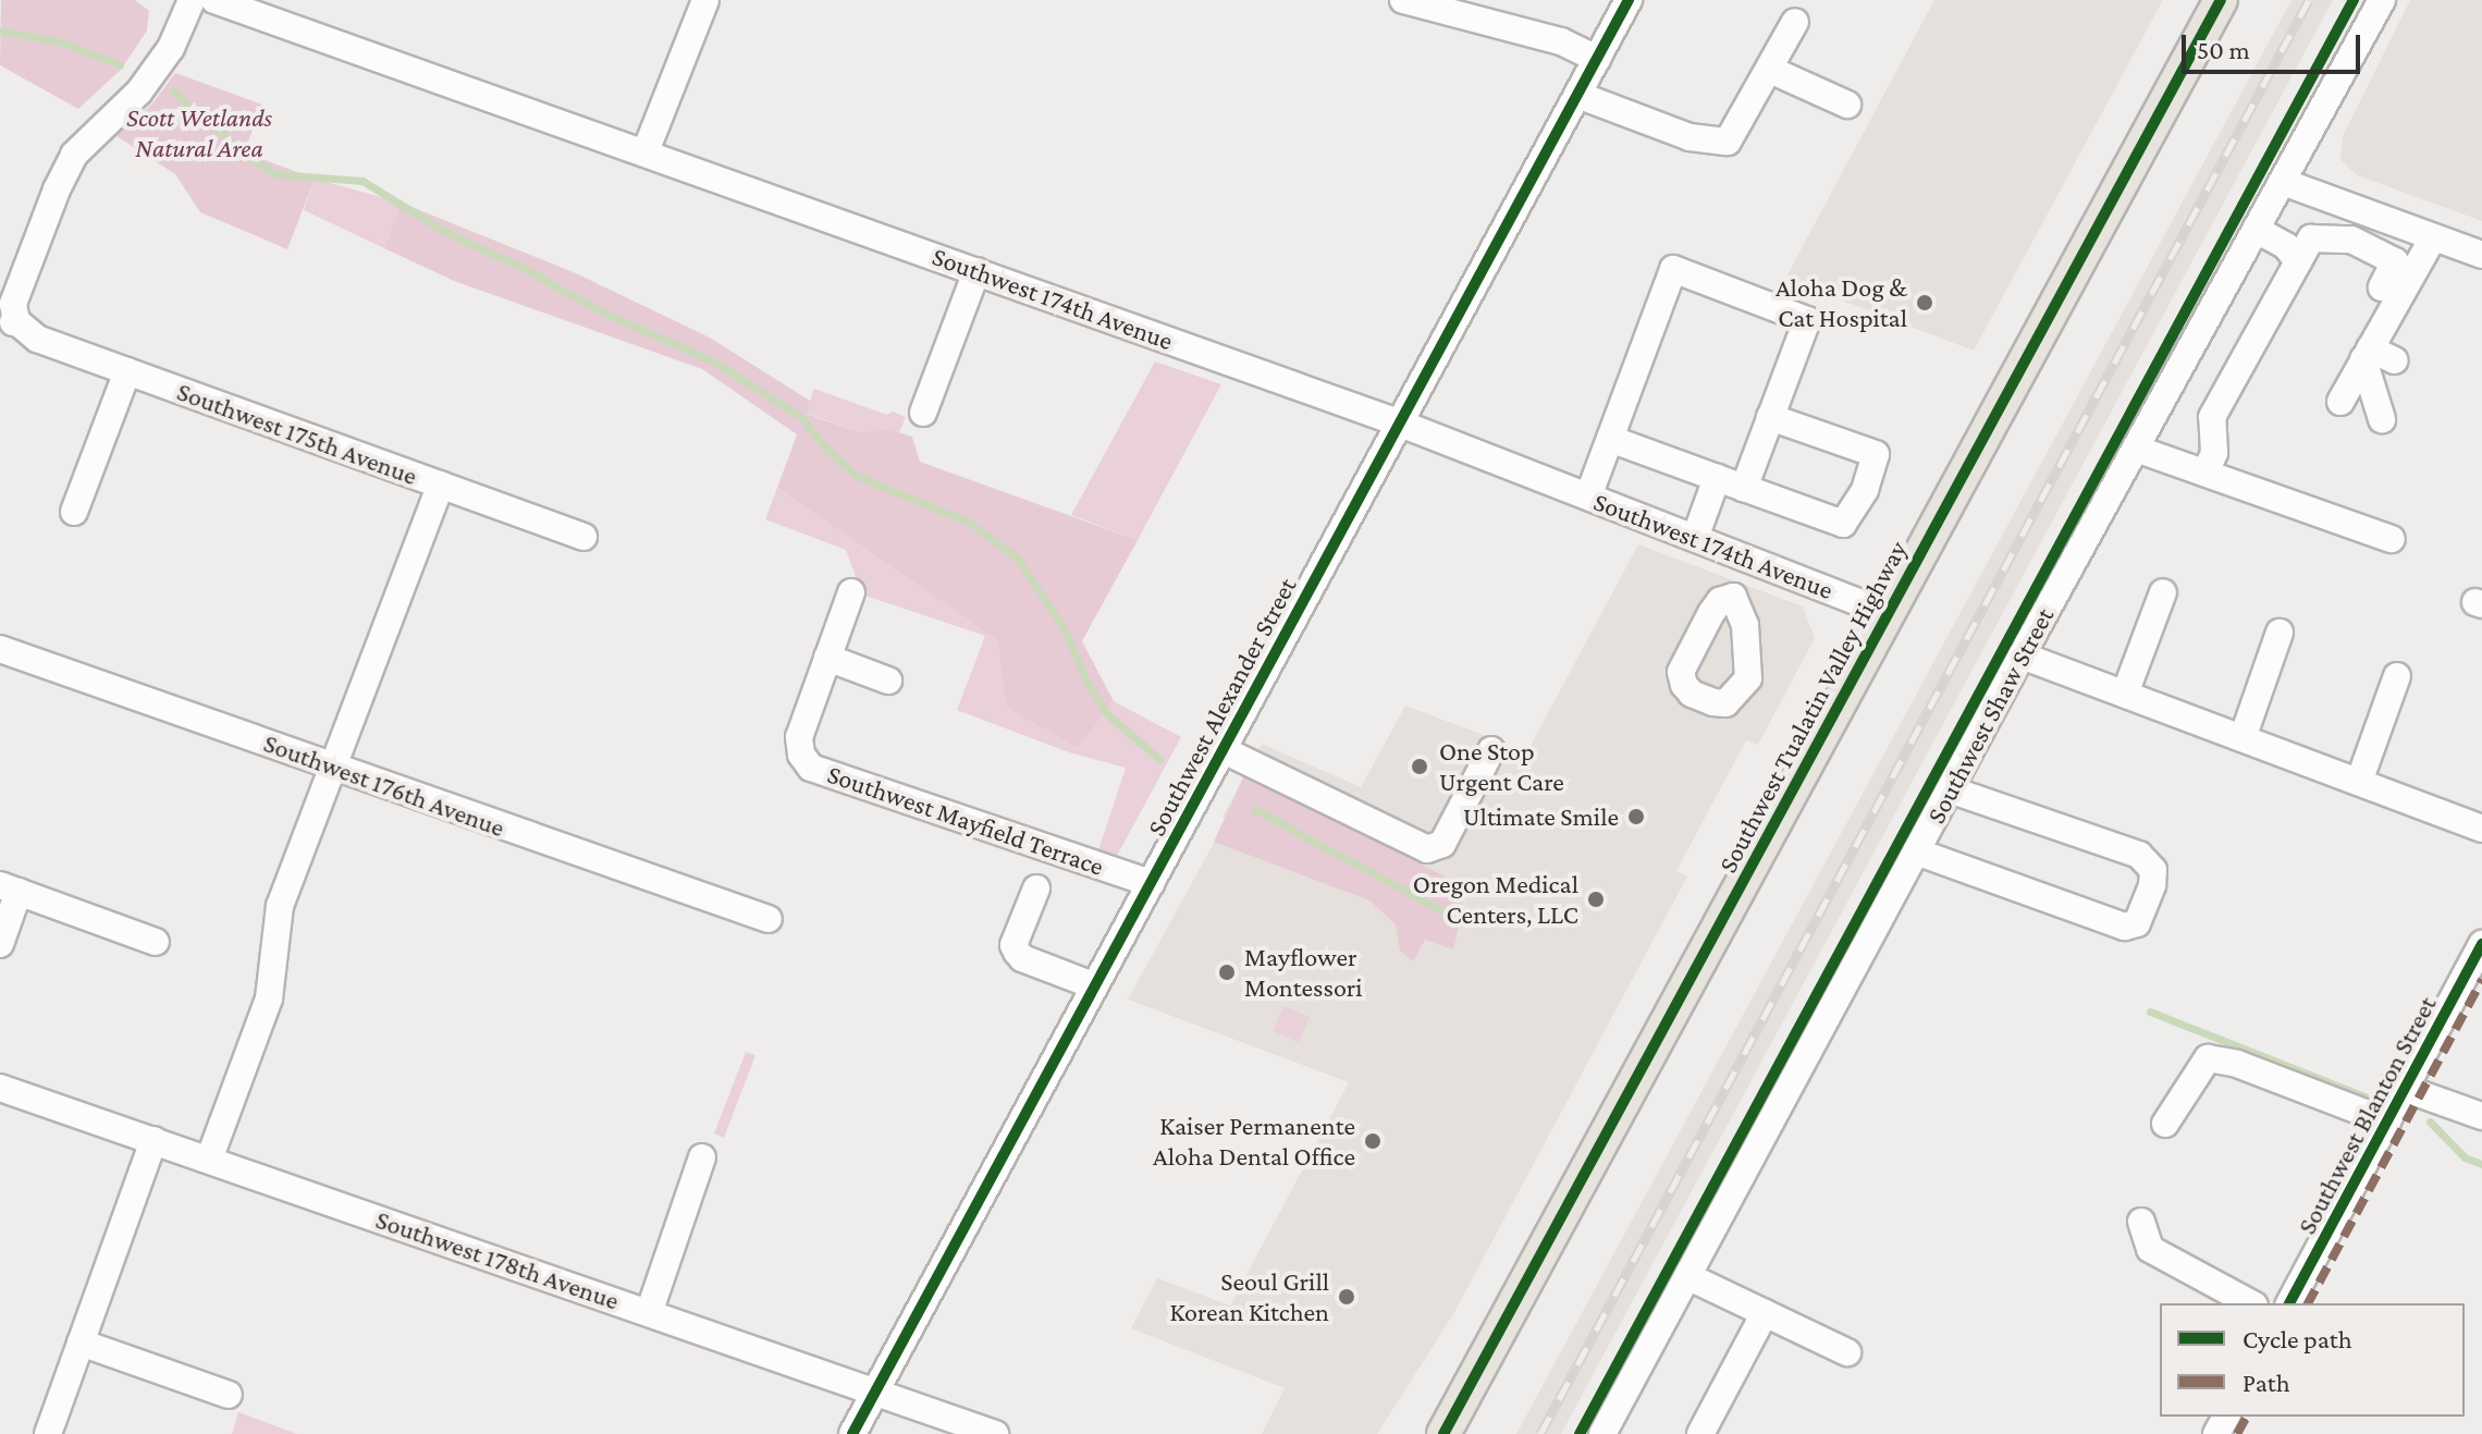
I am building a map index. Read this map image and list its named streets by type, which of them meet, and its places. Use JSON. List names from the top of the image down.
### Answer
{
  "streets": {
    "main road": ["Southwest Tualatin Valley Highway"],
    "street": [
      "Southwest 174th Avenue",
      "Southwest 175th Avenue",
      "Southwest Alexander Street",
      "Southwest Shaw Street",
      "Southwest 176th Avenue",
      "Southwest Mayfield Terrace",
      "Southwest Blanton Street",
      "Southwest 178th Avenue"
    ]
  },
  "crossings": [
    ["Southwest 174th Avenue", "Southwest Alexander Street"],
    ["Southwest 174th Avenue", "Southwest Tualatin Valley Highway"],
    ["Southwest Alexander Street", "Southwest Mayfield Terrace"],
    ["Southwest Alexander Street", "Southwest 178th Avenue"]
  ],
  "parks": ["Scott Wetlands Natural Area"],
  "places": [
    "Aloha Dog & Cat Hospital",
    "One Stop Urgent Care",
    "Ultimate Smile",
    "Oregon Medical Centers, LLC",
    "Mayflower Montessori",
    "Kaiser Permanente Aloha Dental Office",
    "Seoul Grill Korean Kitchen"
  ],
  "legend": ["Cycle path", "Path"],
  "scale_bar": "50 m"
}
